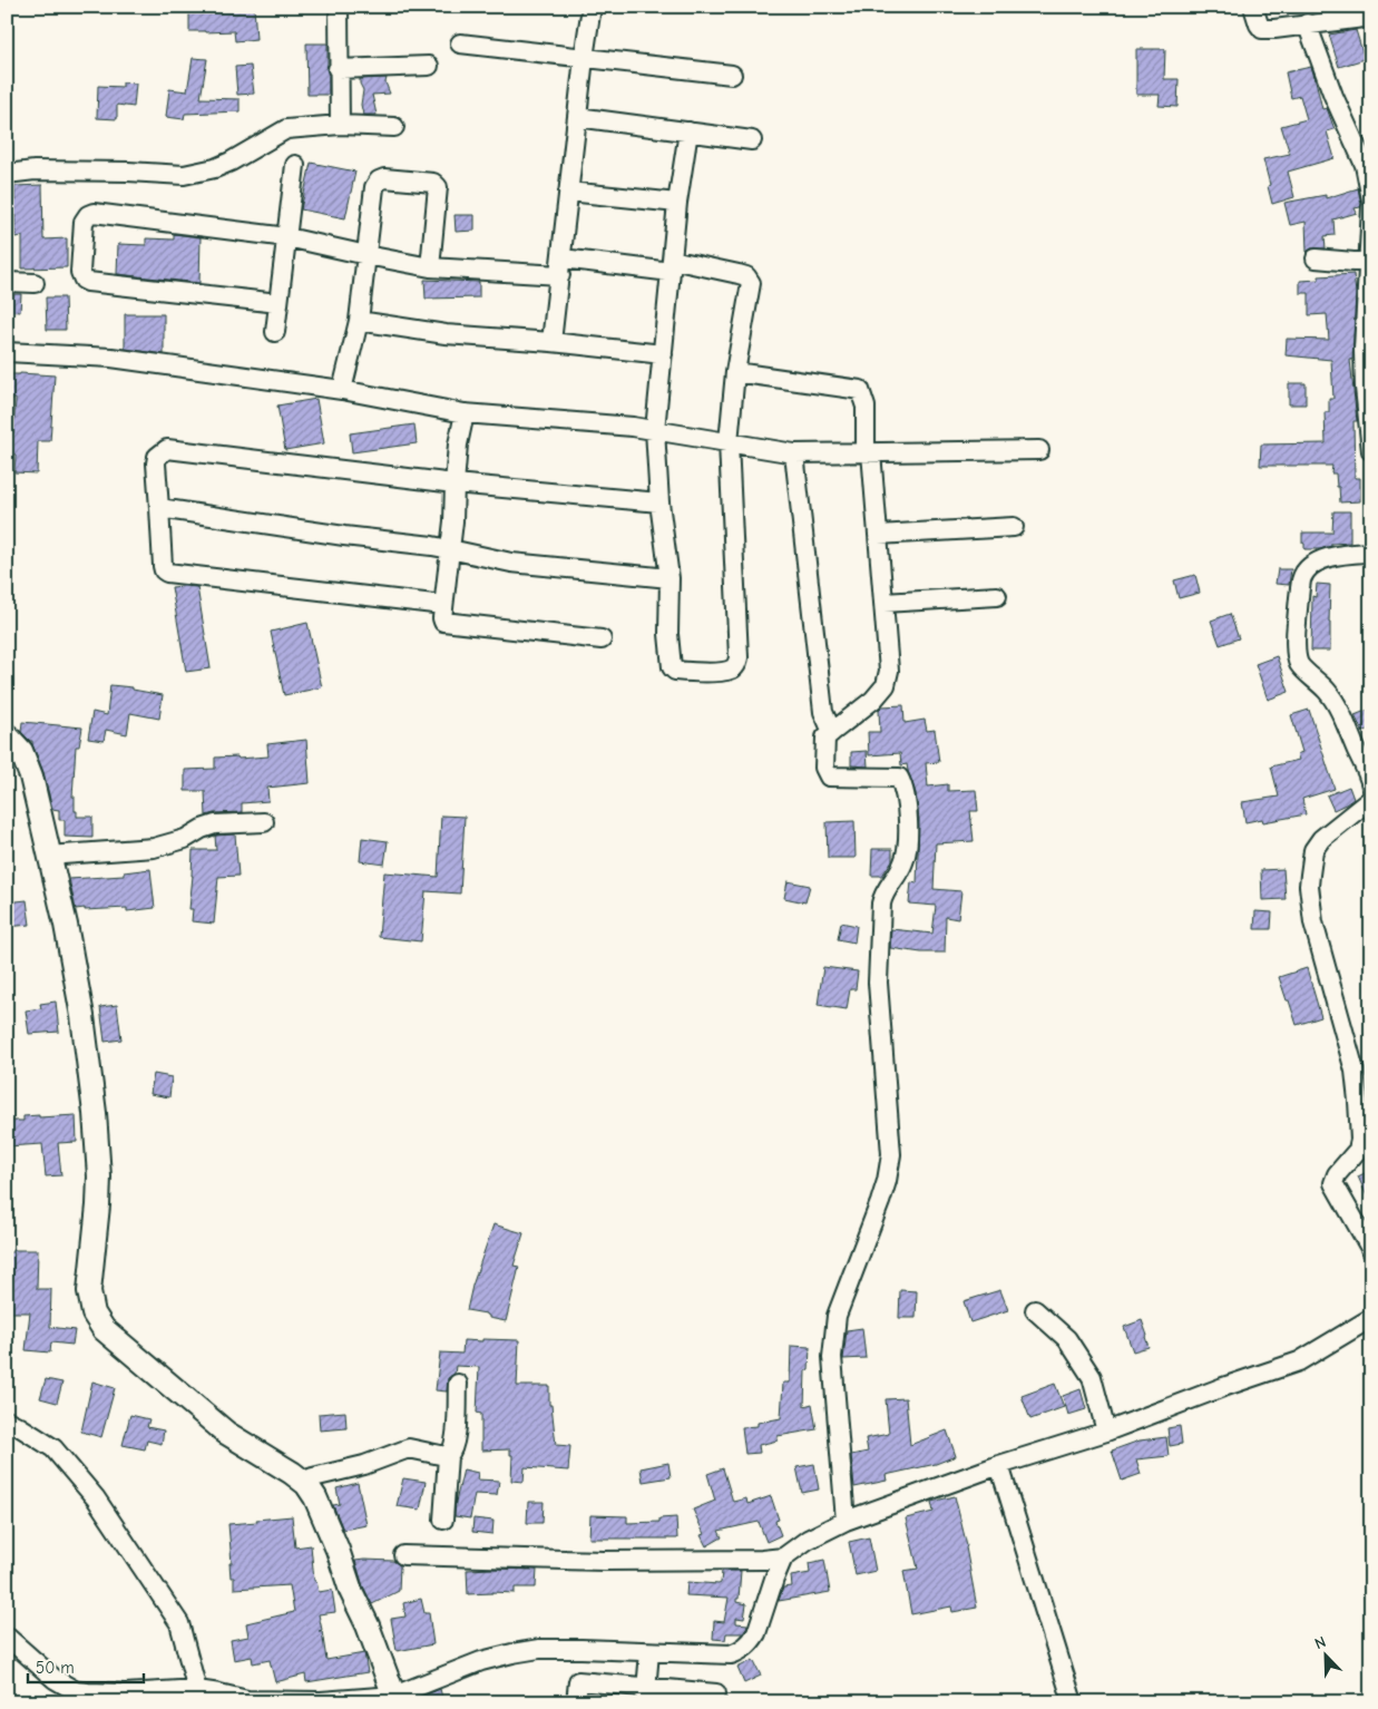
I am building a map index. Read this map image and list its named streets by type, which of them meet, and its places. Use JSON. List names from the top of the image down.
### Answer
{
  "scale_bar": "50 m",
  "north": "top left"
}
